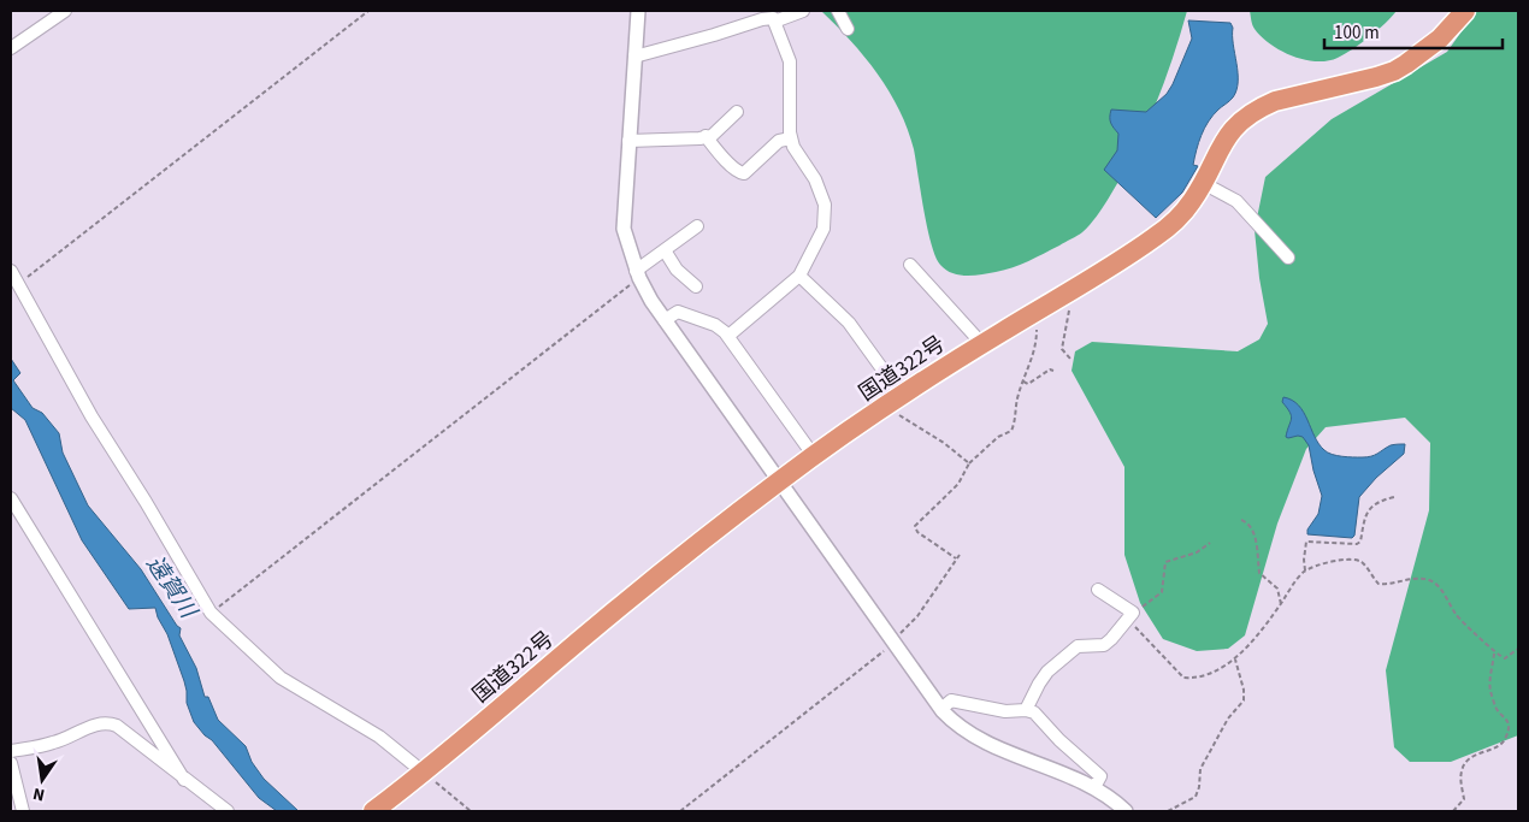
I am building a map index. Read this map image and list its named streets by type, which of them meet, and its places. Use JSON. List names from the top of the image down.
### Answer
{
  "streets": {
    "highway": ["国道322号"]
  },
  "water": ["遠賀川"],
  "scale_bar": "100 m",
  "north": "bottom"
}
